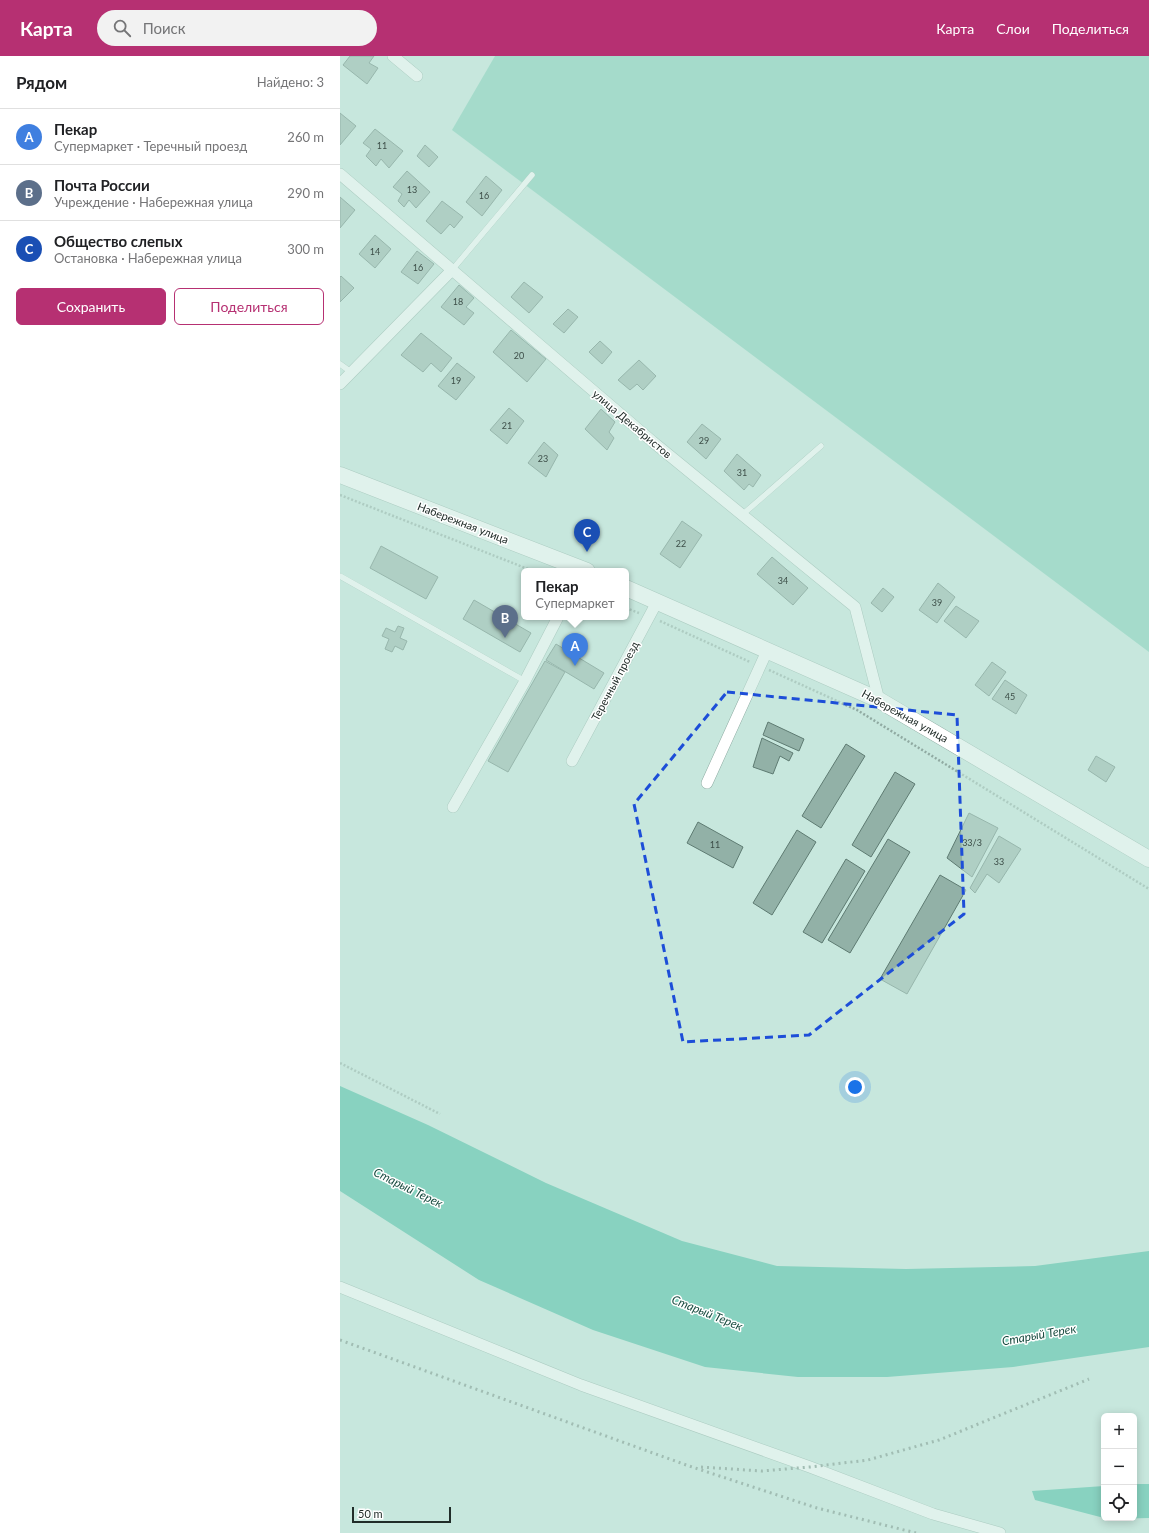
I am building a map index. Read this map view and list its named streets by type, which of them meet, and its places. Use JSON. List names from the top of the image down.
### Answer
{
  "streets": {
    "main road": ["Набережная улица"],
    "street": ["улица Декабристов", "Теречный проезд"]
  },
  "crossings": [
    ["улица Декабристов", "Набережная улица"],
    ["Набережная улица", "Теречный проезд"]
  ],
  "water": ["Старый Терек"],
  "house_numbers": [
    "11",
    "13",
    "16",
    "14",
    "16",
    "18",
    "20",
    "19",
    "21",
    "29",
    "23",
    "31",
    "22",
    "34",
    "39",
    "45",
    "33/3",
    "11",
    "33"
  ],
  "scale_bar": "50 m",
  "page": {
    "header": "Карта",
    "search": "Поиск",
    "nav": ["Карта", "Слои", "Поделиться"],
    "heading": ["Рядом", "Найдено: 3"],
    "list": [
      {
        "mark": "A",
        "name": "Пекар",
        "note": "Супермаркет · Теречный проезд",
        "value": "260 m"
      },
      {
        "mark": "B",
        "name": "Почта России",
        "note": "Учреждение · Набережная улица",
        "value": "290 m"
      },
      {
        "mark": "C",
        "name": "Общество слепых",
        "note": "Остановка · Набережная улица",
        "value": "300 m"
      }
    ],
    "buttons": ["Сохранить", "Поделиться"],
    "pins": ["C", "B", "A"],
    "popup": ["Пекар", "Супермаркет"],
    "map_buttons": ["+", "−"],
    "scale": "50 m"
  }
}
